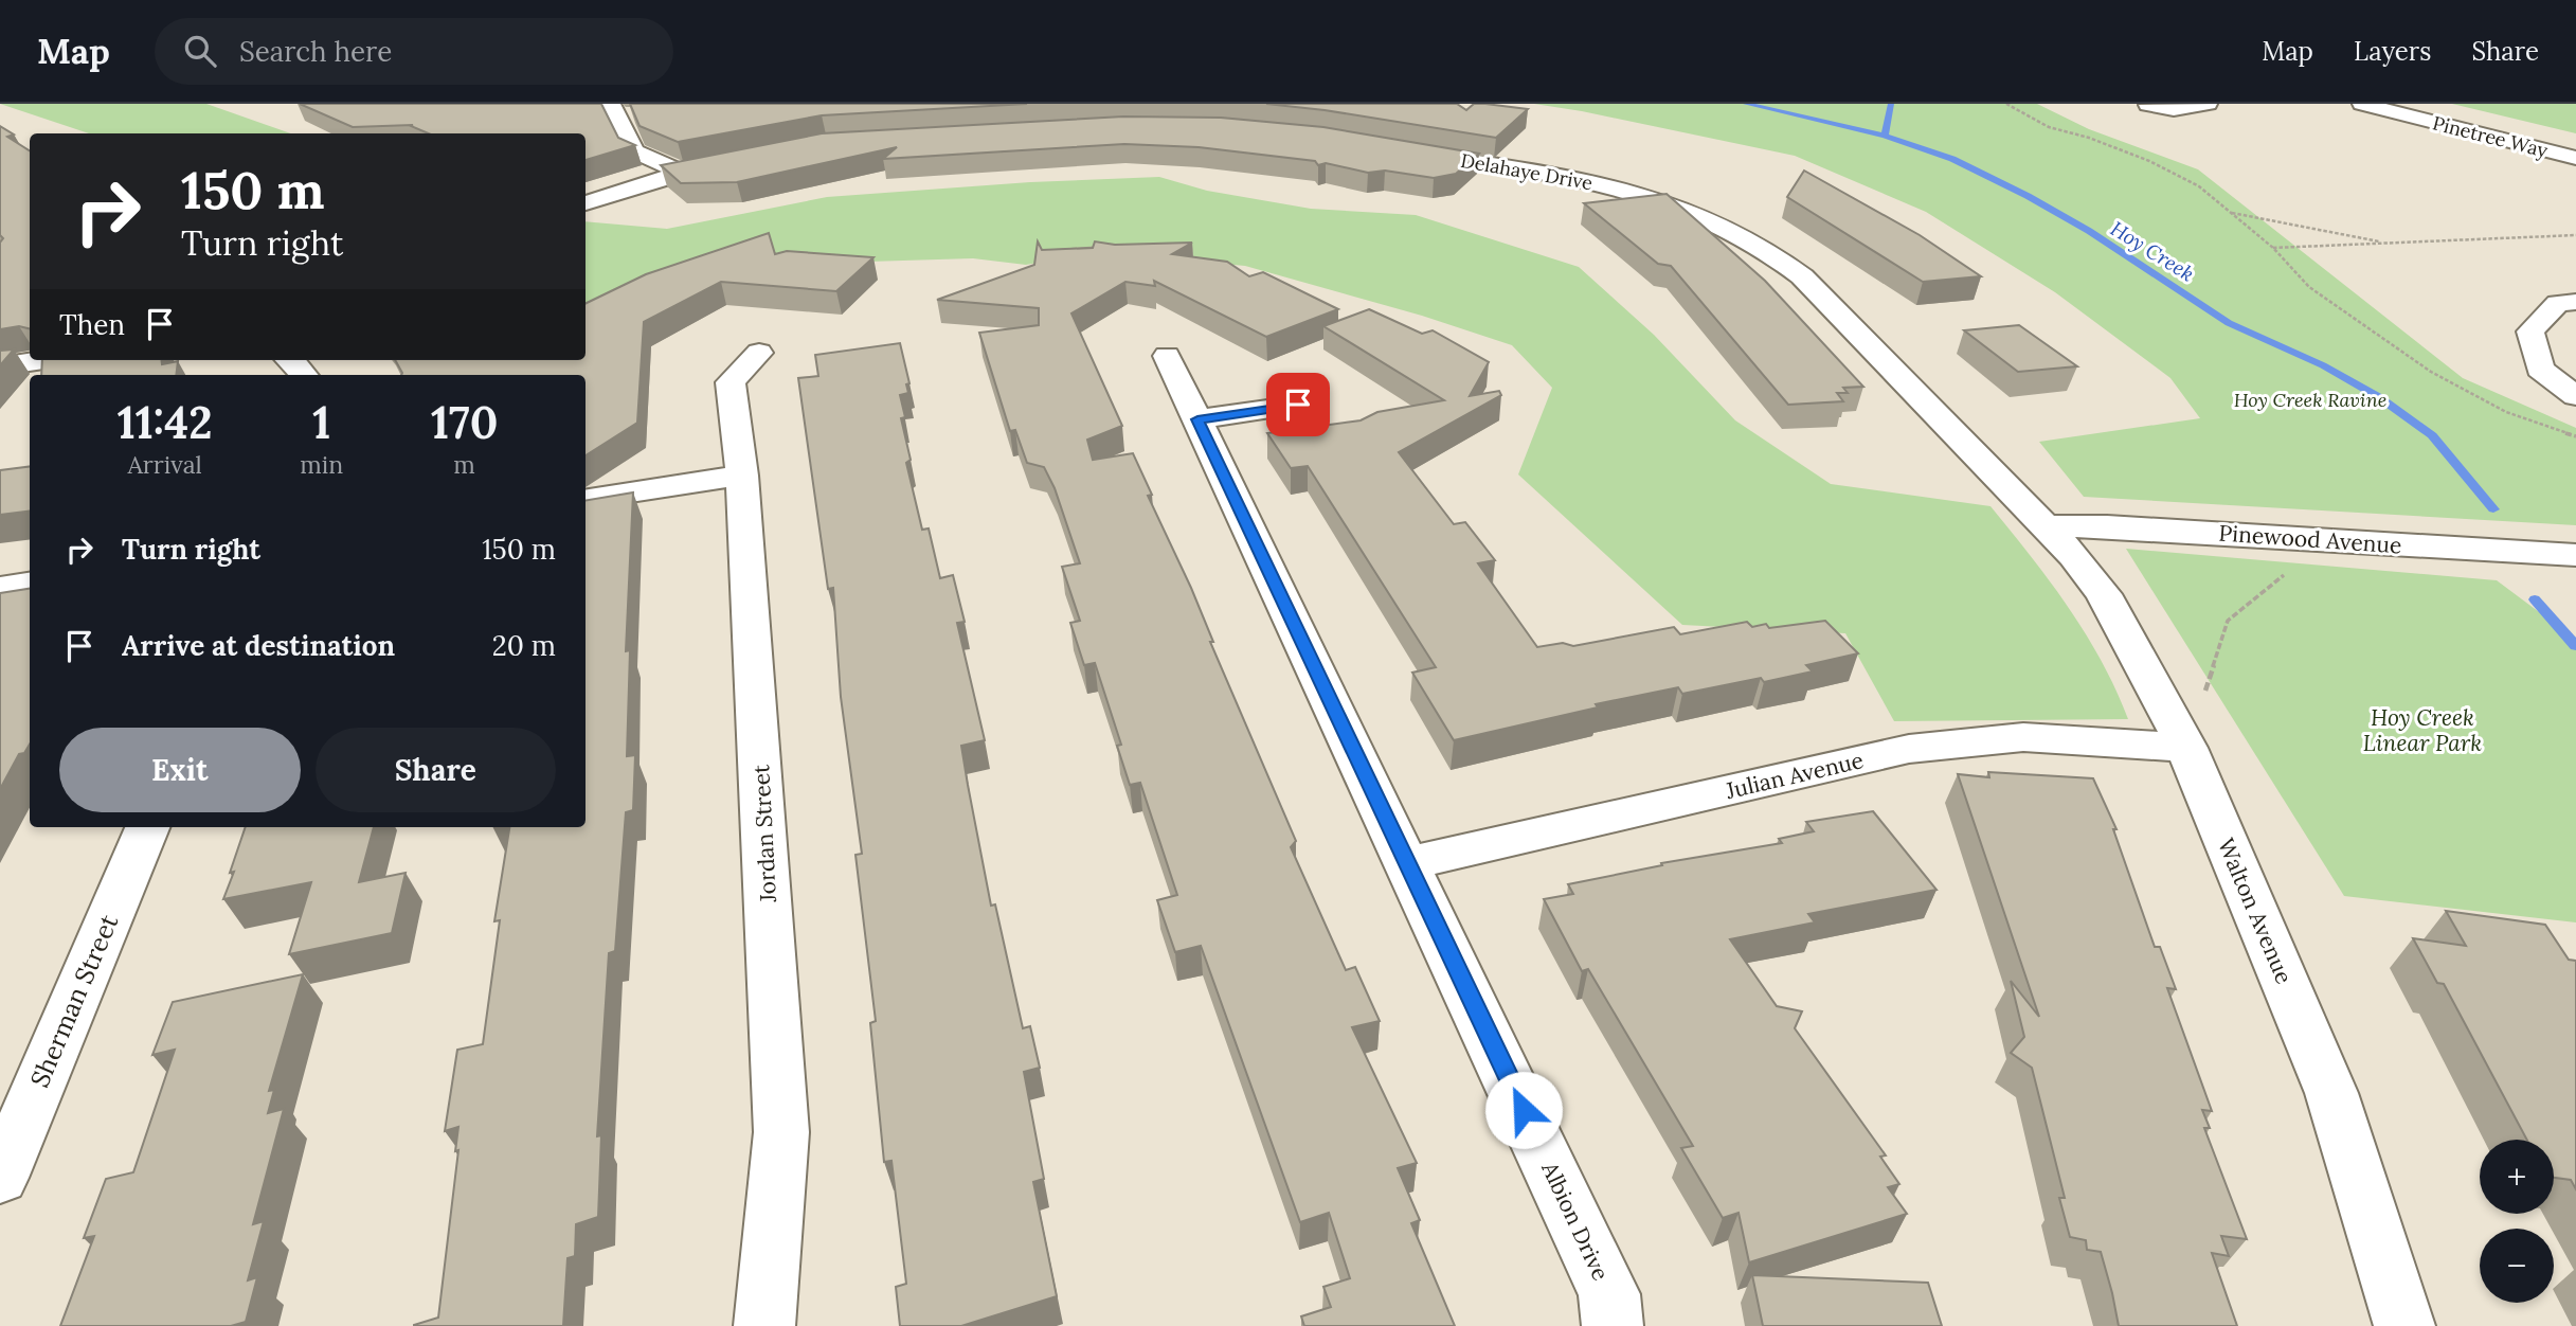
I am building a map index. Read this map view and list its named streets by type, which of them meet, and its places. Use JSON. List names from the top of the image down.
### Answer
{
  "streets": {
    "street": [
      "Pinetree Way",
      "Delahaye Drive",
      "Pinewood Avenue",
      "Julian Avenue",
      "Jordan Street",
      "Walton Avenue",
      "Sherman Street",
      "Albion Drive"
    ]
  },
  "crossings": [
    ["Delahaye Drive", "Pinewood Avenue"],
    ["Delahaye Drive", "Walton Avenue"],
    ["Pinewood Avenue", "Walton Avenue"],
    ["Julian Avenue", "Walton Avenue"],
    ["Julian Avenue", "Albion Drive"]
  ],
  "water": ["Hoy Creek"],
  "parks": ["Hoy Creek Ravine", "Hoy Creek Linear Park"],
  "page": {
    "header": "Map",
    "search": "Search here",
    "nav": ["Map", "Layers", "Share"],
    "turn": ["150 m", "Turn right"],
    "then": "Then",
    "eta": [
      "11:42",
      "Arrival",
      "1",
      "min",
      "170",
      "m"
    ],
    "list": [
      {
        "name": "Turn right",
        "value": "150 m"
      },
      {
        "name": "Arrive at destination",
        "value": "20 m"
      }
    ],
    "buttons": ["Exit", "Share"],
    "map_buttons": ["+", "−"]
  }
}
